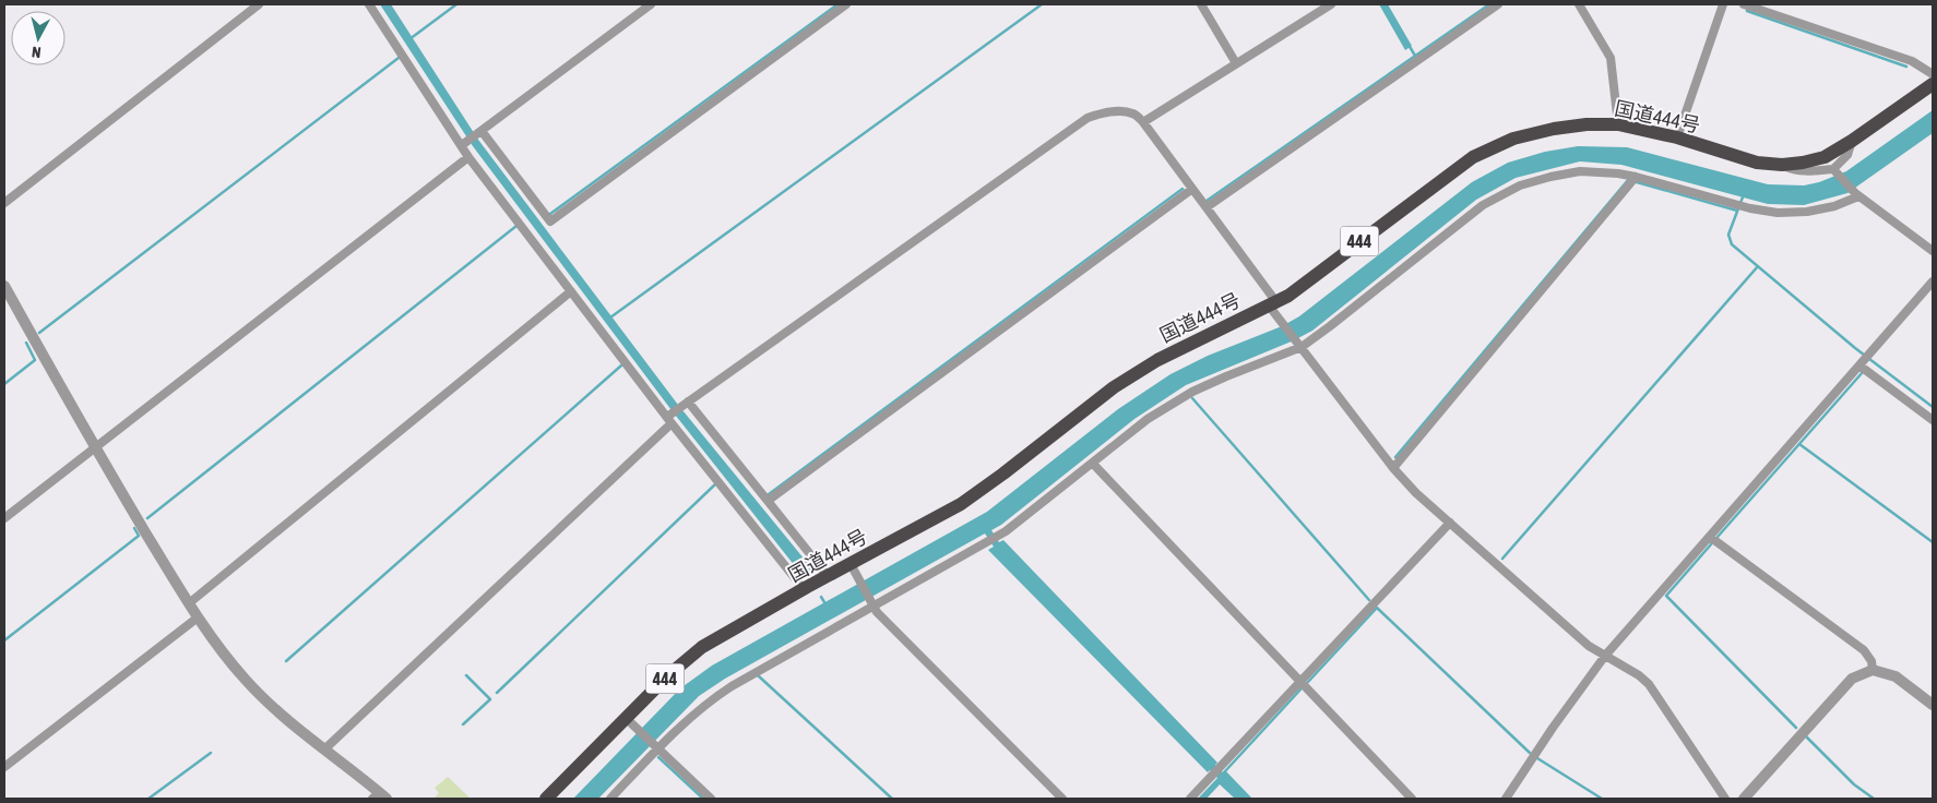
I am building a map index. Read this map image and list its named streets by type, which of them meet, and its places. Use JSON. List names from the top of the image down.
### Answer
{
  "streets": {
    "highway": ["国道444号", "444"]
  },
  "north": "bottom"
}
